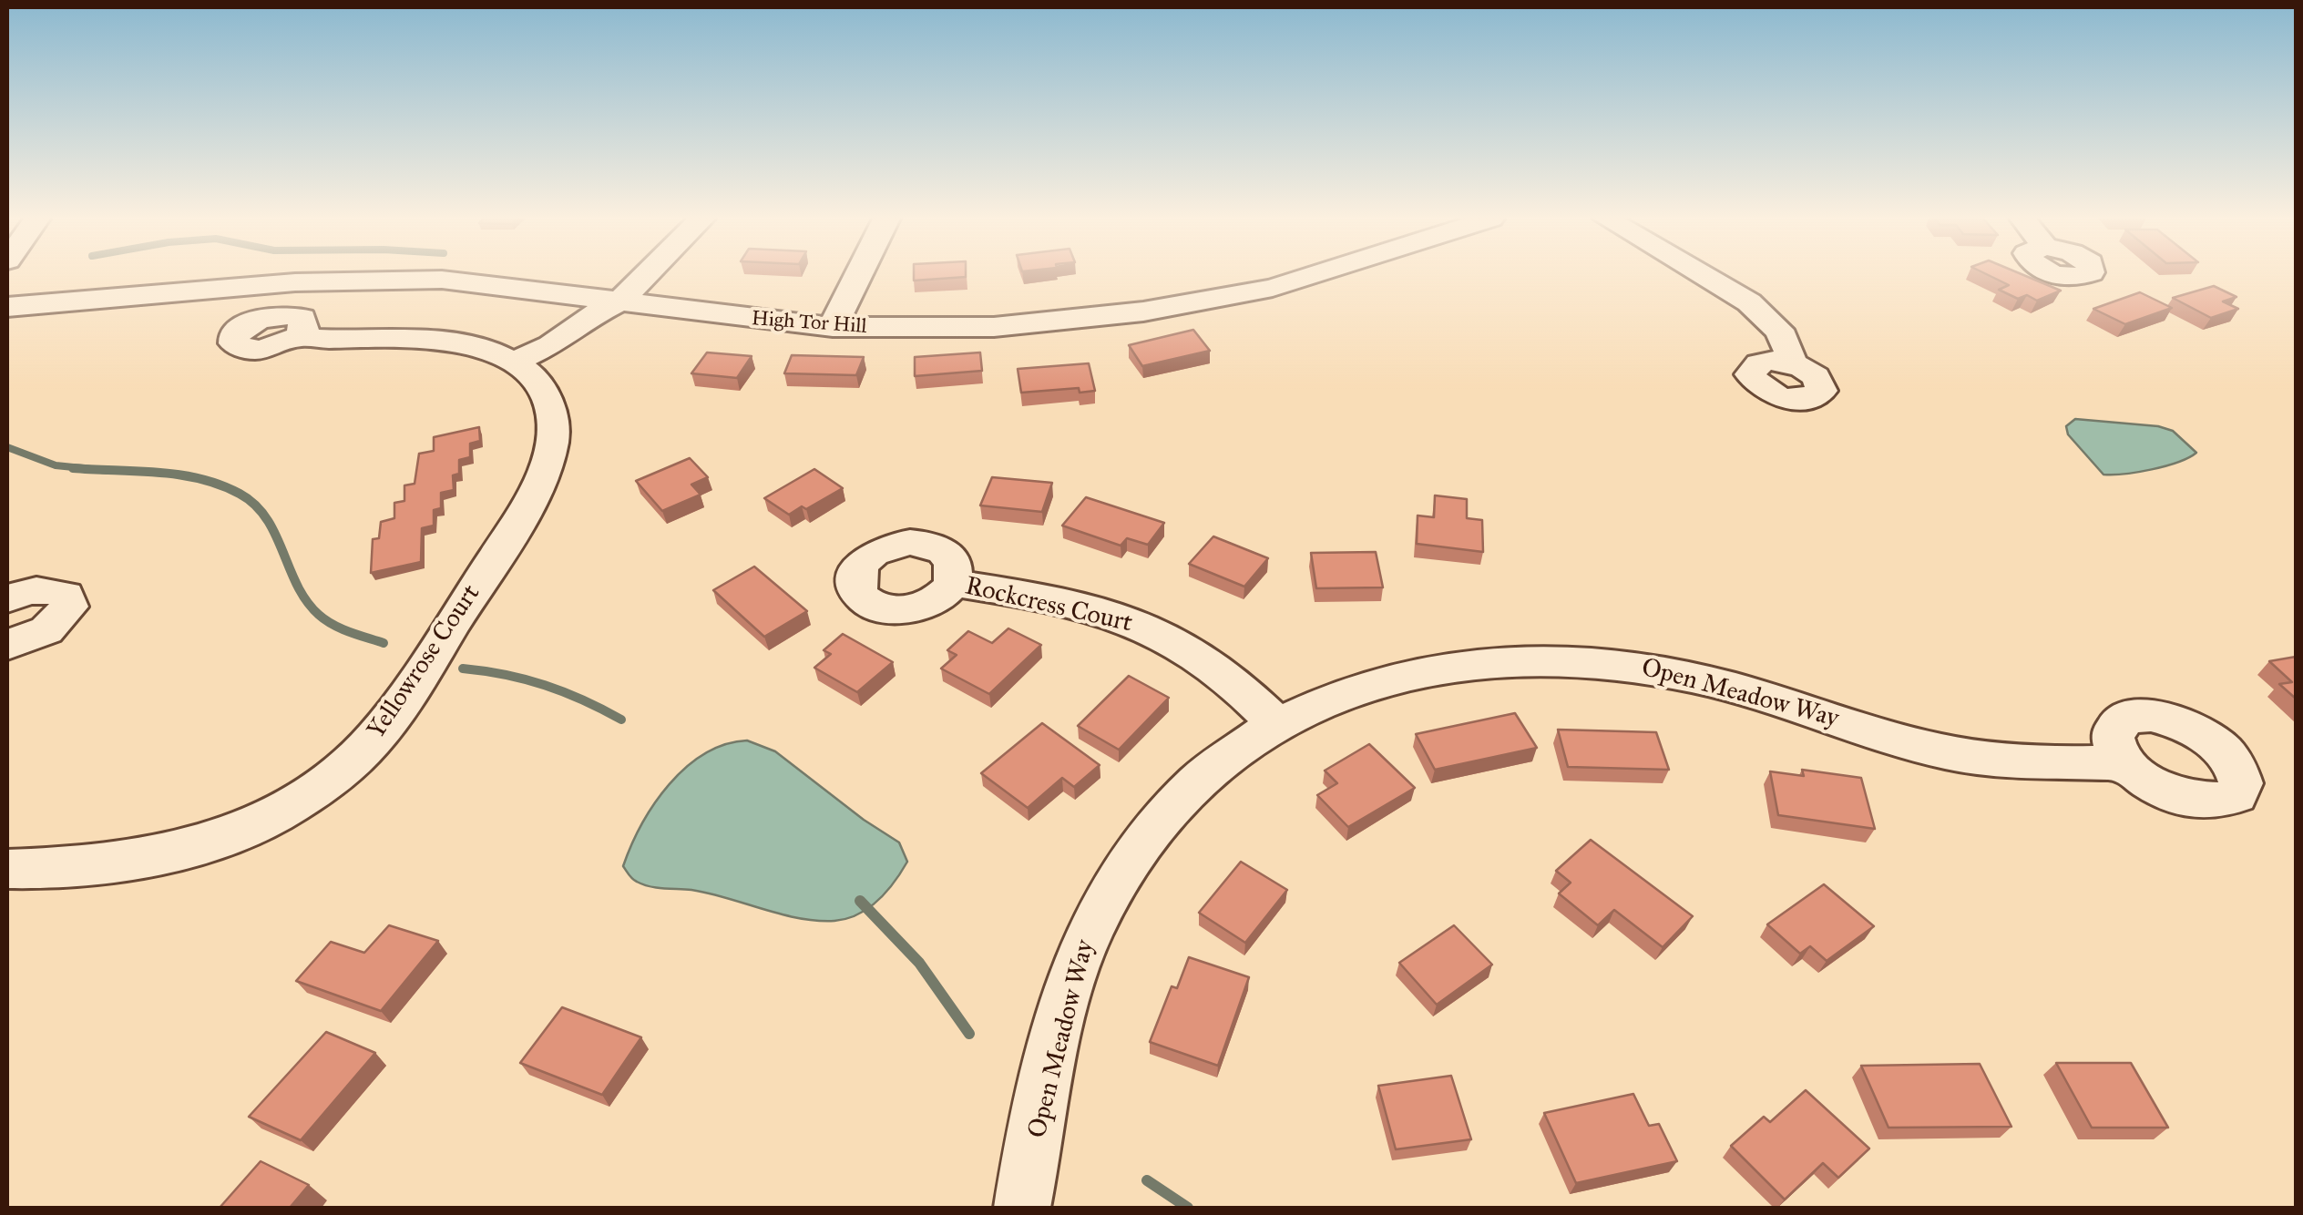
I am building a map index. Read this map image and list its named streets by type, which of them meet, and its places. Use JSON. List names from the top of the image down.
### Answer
{
  "streets": {
    "street": [
      "High Tor Hill",
      "Rockcress Court",
      "Yellowrose Court",
      "Open Meadow Way"
    ]
  },
  "crossings": [
    ["Rockcress Court", "Open Meadow Way"]
  ]
}
